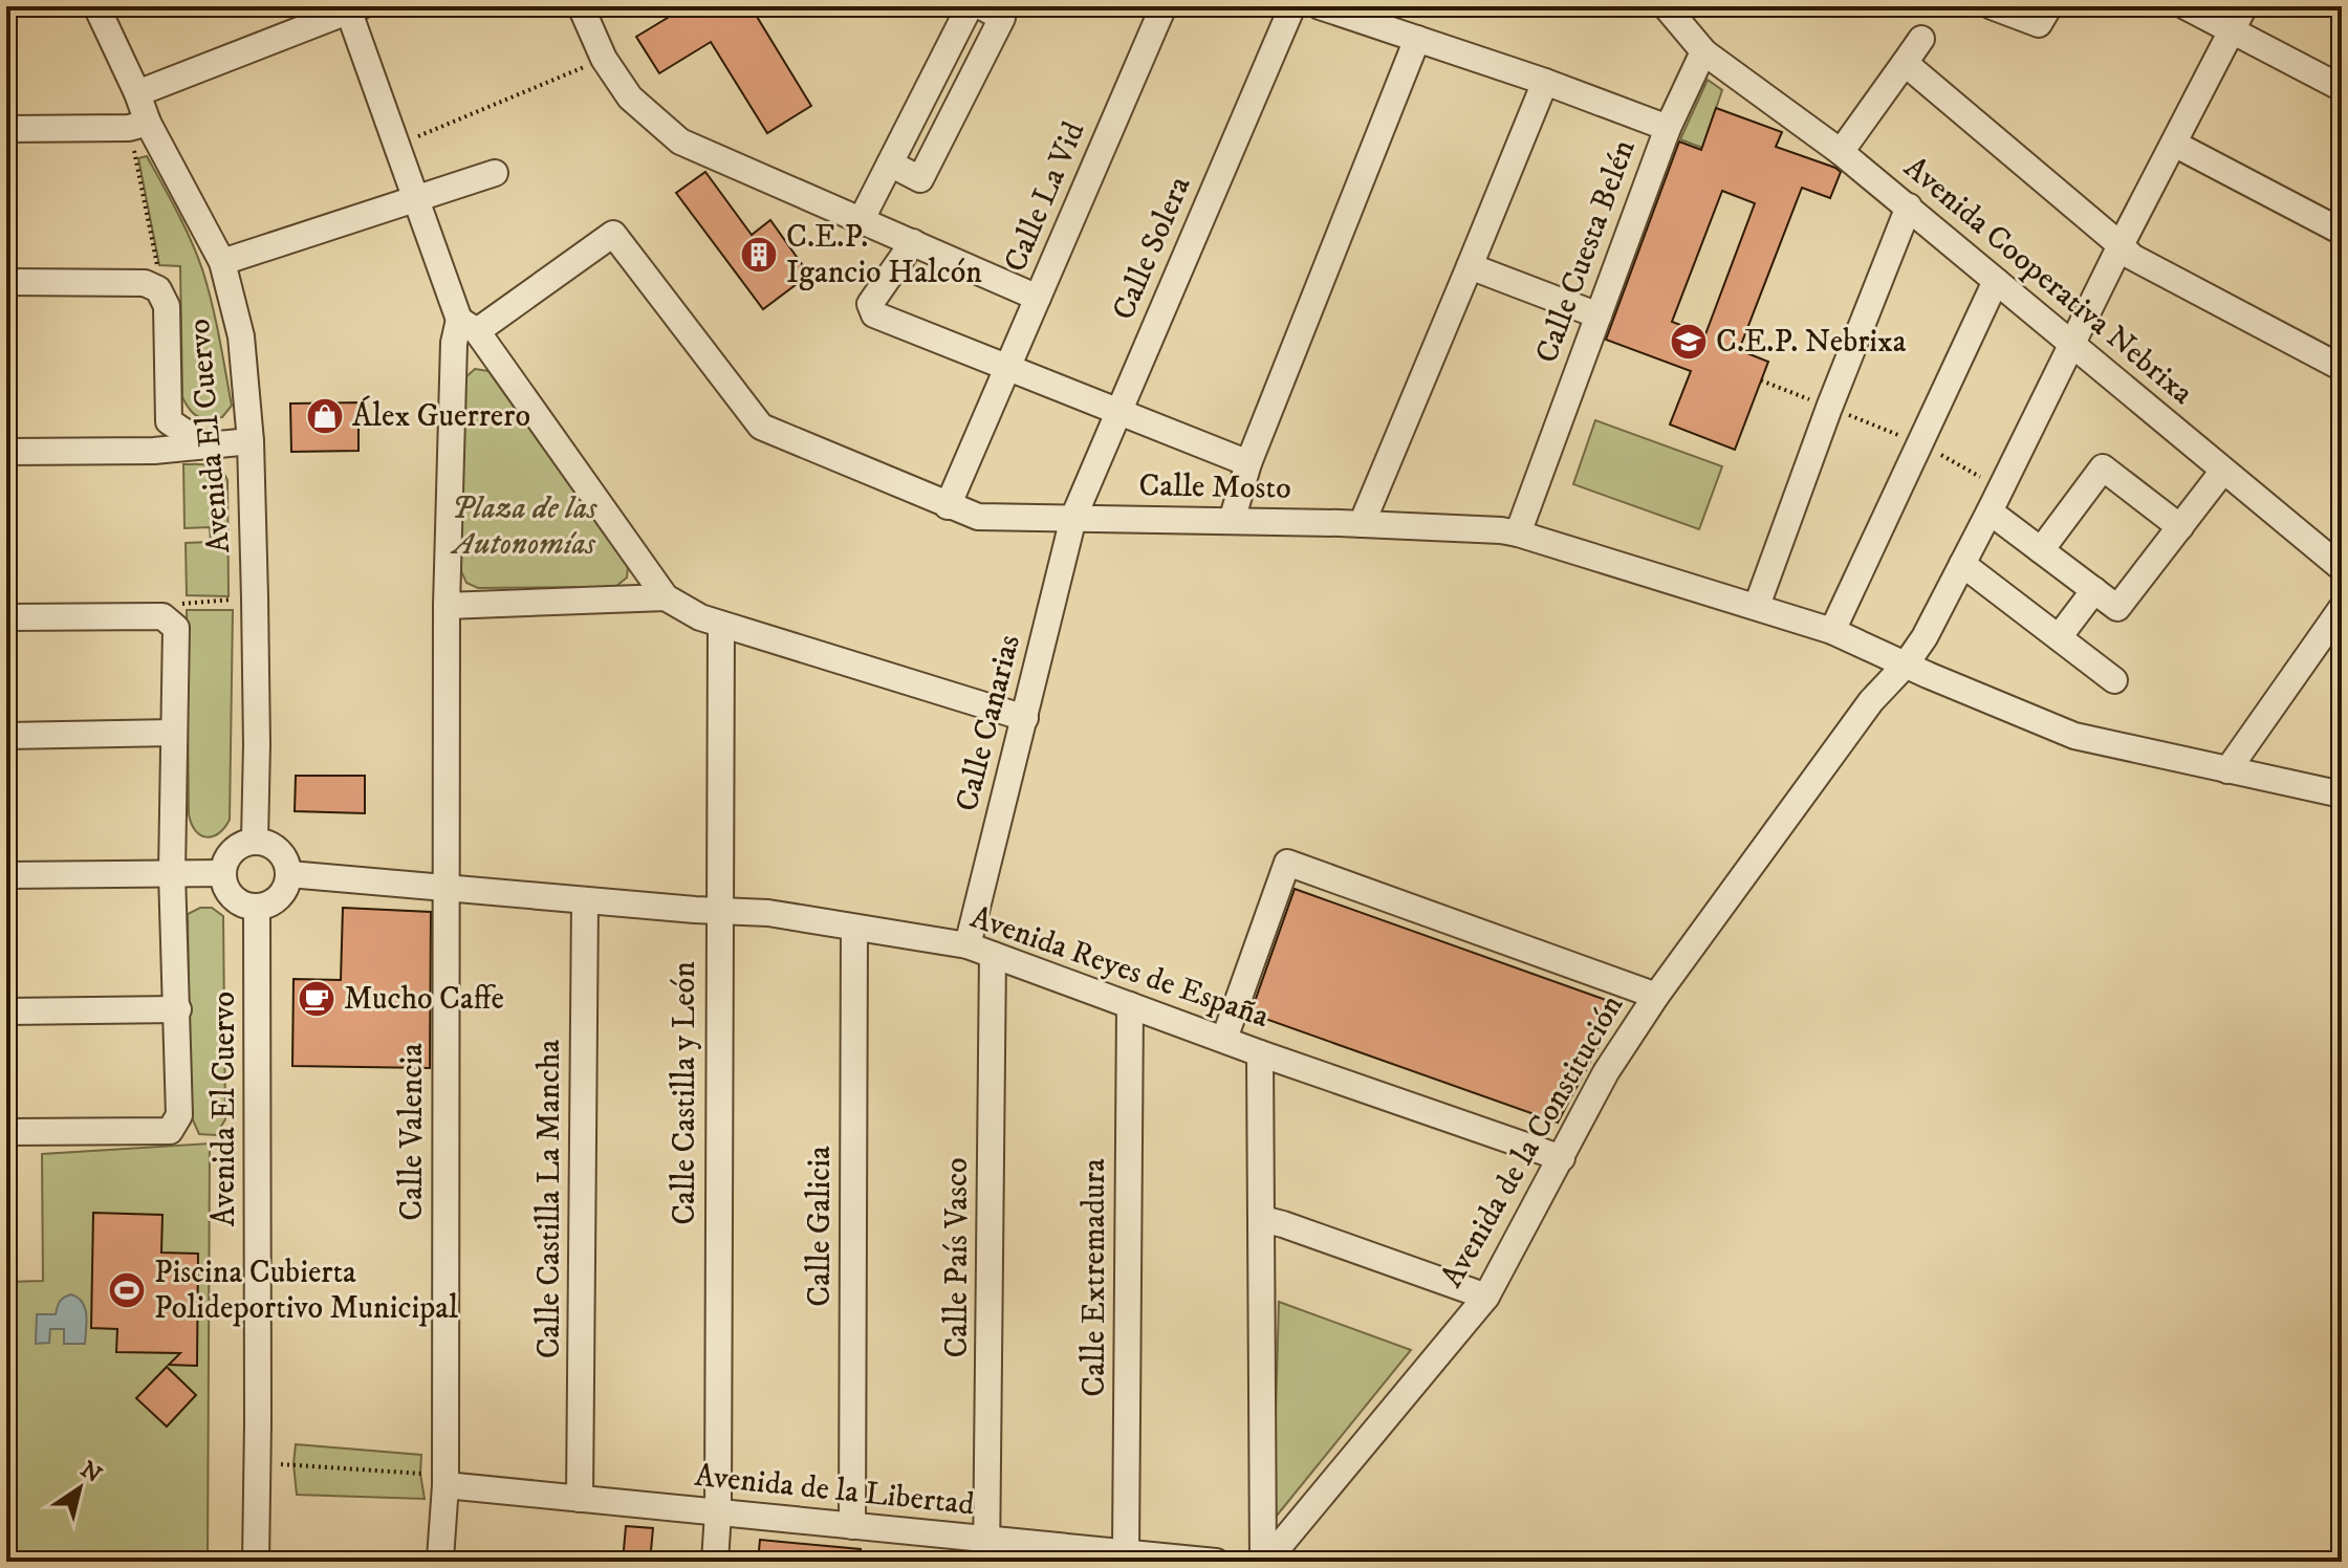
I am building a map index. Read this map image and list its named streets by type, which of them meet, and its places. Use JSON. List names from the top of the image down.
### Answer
{
  "streets": {
    "street": [
      "Calle La Vid",
      "Calle Solera",
      "Calle Cuesta Belén",
      "Avenida Cooperativa Nebrixa",
      "Avenida El Cuervo",
      "Calle Mosto",
      "Calle Canarias",
      "Avenida Reyes de España",
      "Calle Castilla y León",
      "Calle Valencia",
      "Avenida de la Constitución",
      "Calle Castilla La Mancha",
      "Calle Galicia",
      "Calle País Vasco",
      "Calle Extremadura",
      "Avenida de la Libertad"
    ]
  },
  "crossings": [
    ["Calle La Vid", "Calle Mosto"],
    ["Calle Solera", "Calle Mosto"],
    ["Calle Solera", "Calle Canarias"],
    ["Calle Cuesta Belén", "Avenida Cooperativa Nebrixa"],
    ["Calle Cuesta Belén", "Calle Mosto"],
    ["Avenida Cooperativa Nebrixa", "Avenida de la Constitución"],
    ["Avenida El Cuervo", "Avenida Reyes de España"],
    ["Calle Mosto", "Calle Canarias"],
    ["Calle Mosto", "Avenida de la Constitución"],
    ["Calle Canarias", "Avenida Reyes de España"],
    ["Avenida Reyes de España", "Calle Castilla y León"],
    ["Avenida Reyes de España", "Calle Valencia"],
    ["Avenida Reyes de España", "Avenida de la Constitución"],
    ["Avenida Reyes de España", "Calle Castilla La Mancha"],
    ["Avenida Reyes de España", "Calle Galicia"],
    ["Avenida Reyes de España", "Calle País Vasco"],
    ["Avenida Reyes de España", "Calle Extremadura"],
    ["Calle Castilla y León", "Avenida de la Libertad"],
    ["Calle Valencia", "Avenida de la Libertad"],
    ["Calle Castilla La Mancha", "Avenida de la Libertad"],
    ["Calle Galicia", "Avenida de la Libertad"],
    ["Calle País Vasco", "Avenida de la Libertad"],
    ["Calle Extremadura", "Avenida de la Libertad"]
  ],
  "parks": ["Plaza de las Autonomías"],
  "places": {
    "building": ["C.E.P. Igancio Halcón"],
    "school or university": ["C.E.P. Nebrixa"],
    "shop": ["Álex Guerrero"],
    "cafe": ["Mucho Caffe"],
    "sports": ["Piscina Cubierta Polideportivo Municipal"]
  },
  "north": "top right"
}
